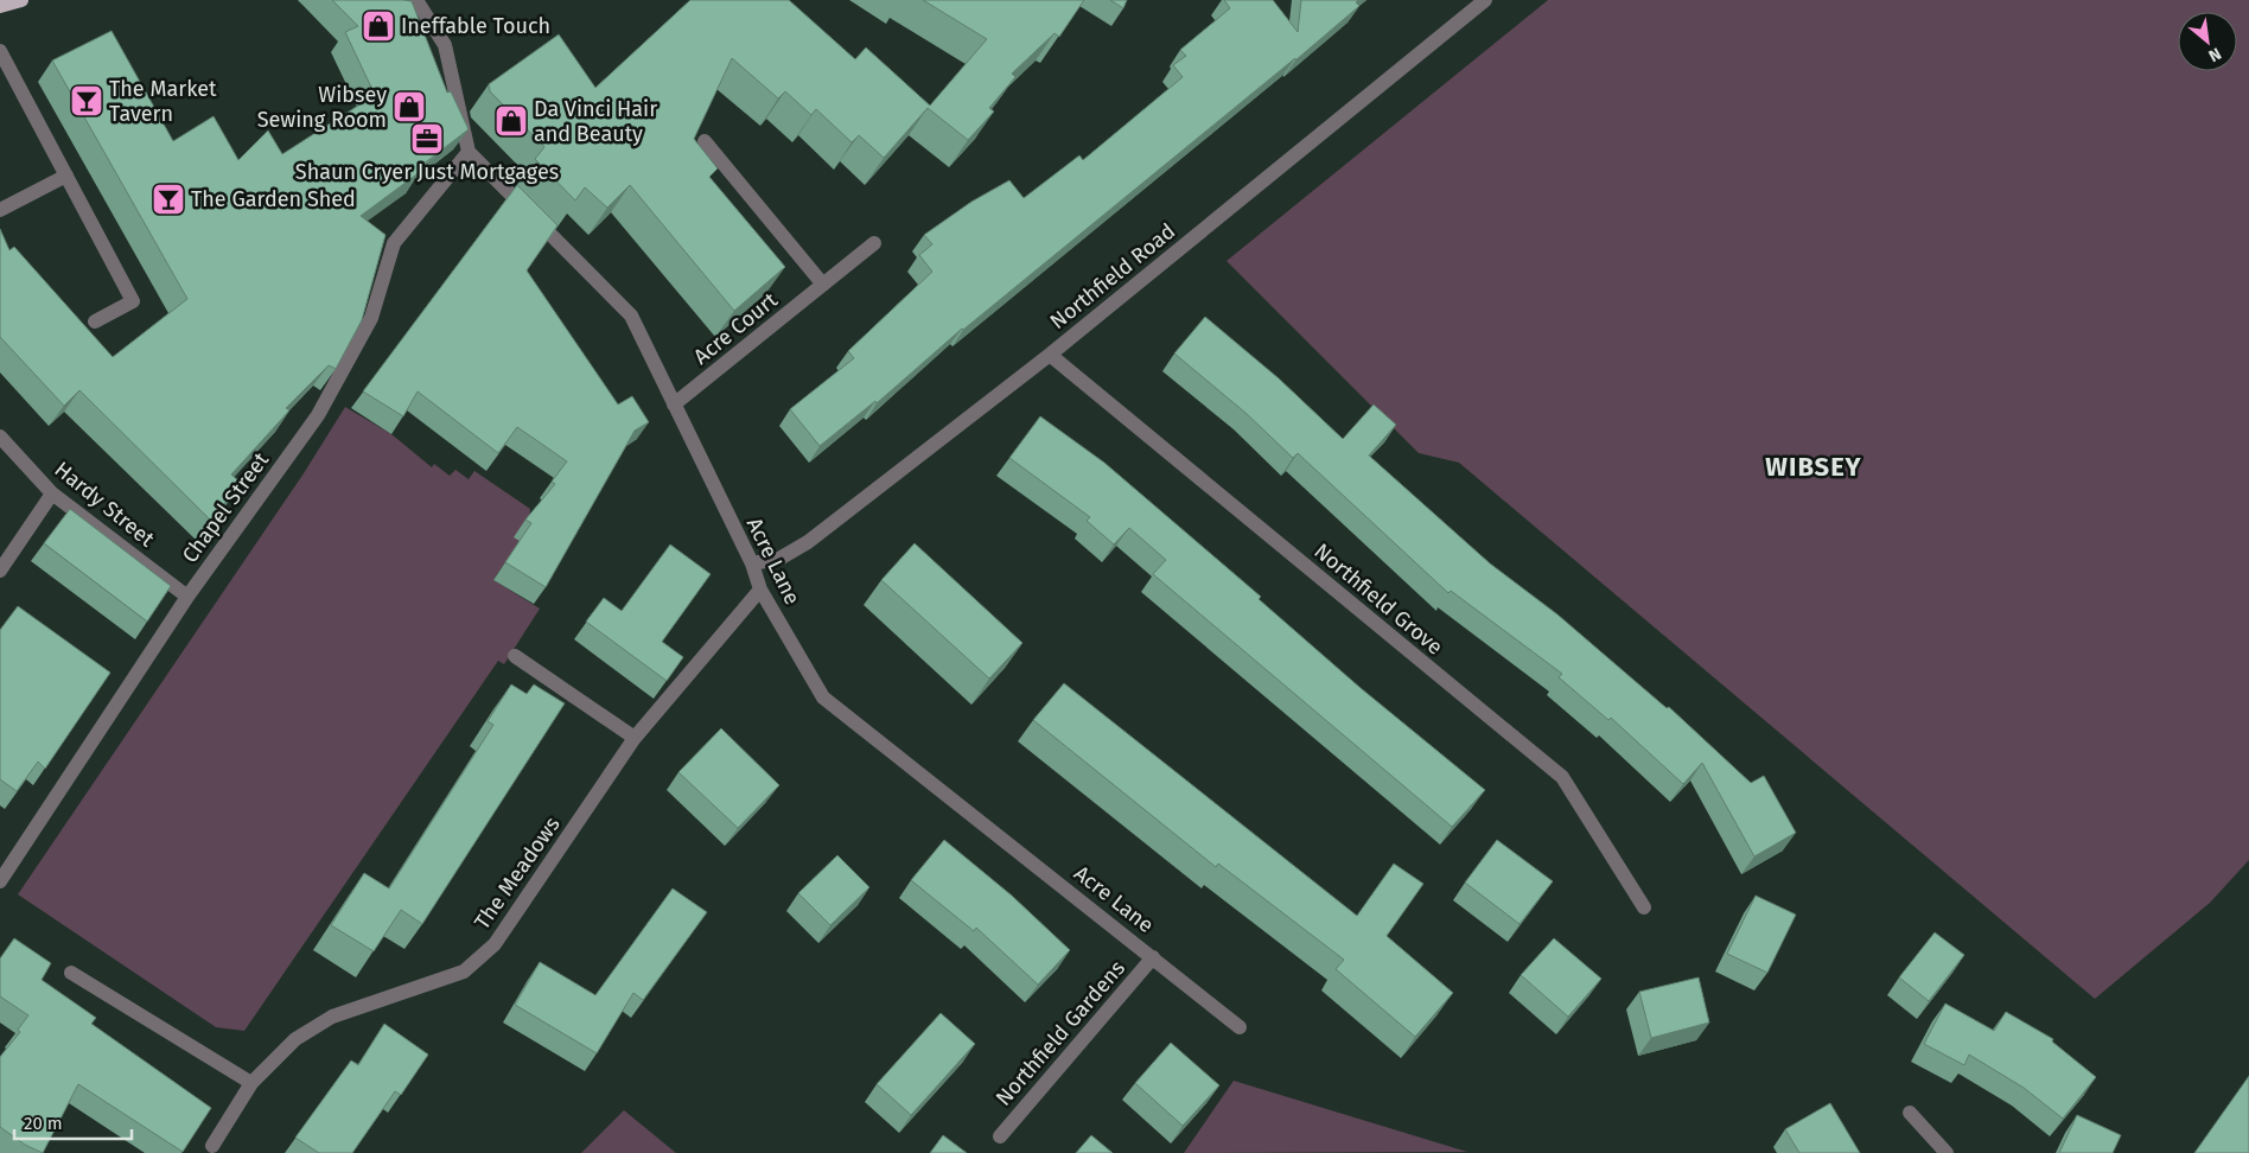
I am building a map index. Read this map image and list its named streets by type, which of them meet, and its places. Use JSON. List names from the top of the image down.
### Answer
{
  "streets": {
    "street": [
      "Northfield Road",
      "Acre Court",
      "Hardy Street",
      "Chapel Street",
      "Acre Lane",
      "Northfield Grove",
      "The Meadows",
      "Northfield Gardens"
    ]
  },
  "crossings": [
    ["Northfield Road", "Acre Lane"],
    ["Northfield Road", "Northfield Grove"],
    ["Acre Court", "Acre Lane"],
    ["Hardy Street", "Chapel Street"],
    ["Chapel Street", "Acre Lane"],
    ["Acre Lane", "The Meadows"],
    ["Acre Lane", "Northfield Gardens"]
  ],
  "districts": ["WIBSEY"],
  "places": {
    "shop": ["Ineffable Touch", "Wibsey Sewing Room", "Da Vinci Hair and Beauty"],
    "bar": ["The Market Tavern", "The Garden Shed"],
    "office": ["Shaun Cryer Just Mortgages"]
  },
  "scale_bar": "20 m",
  "north": "bottom right"
}
